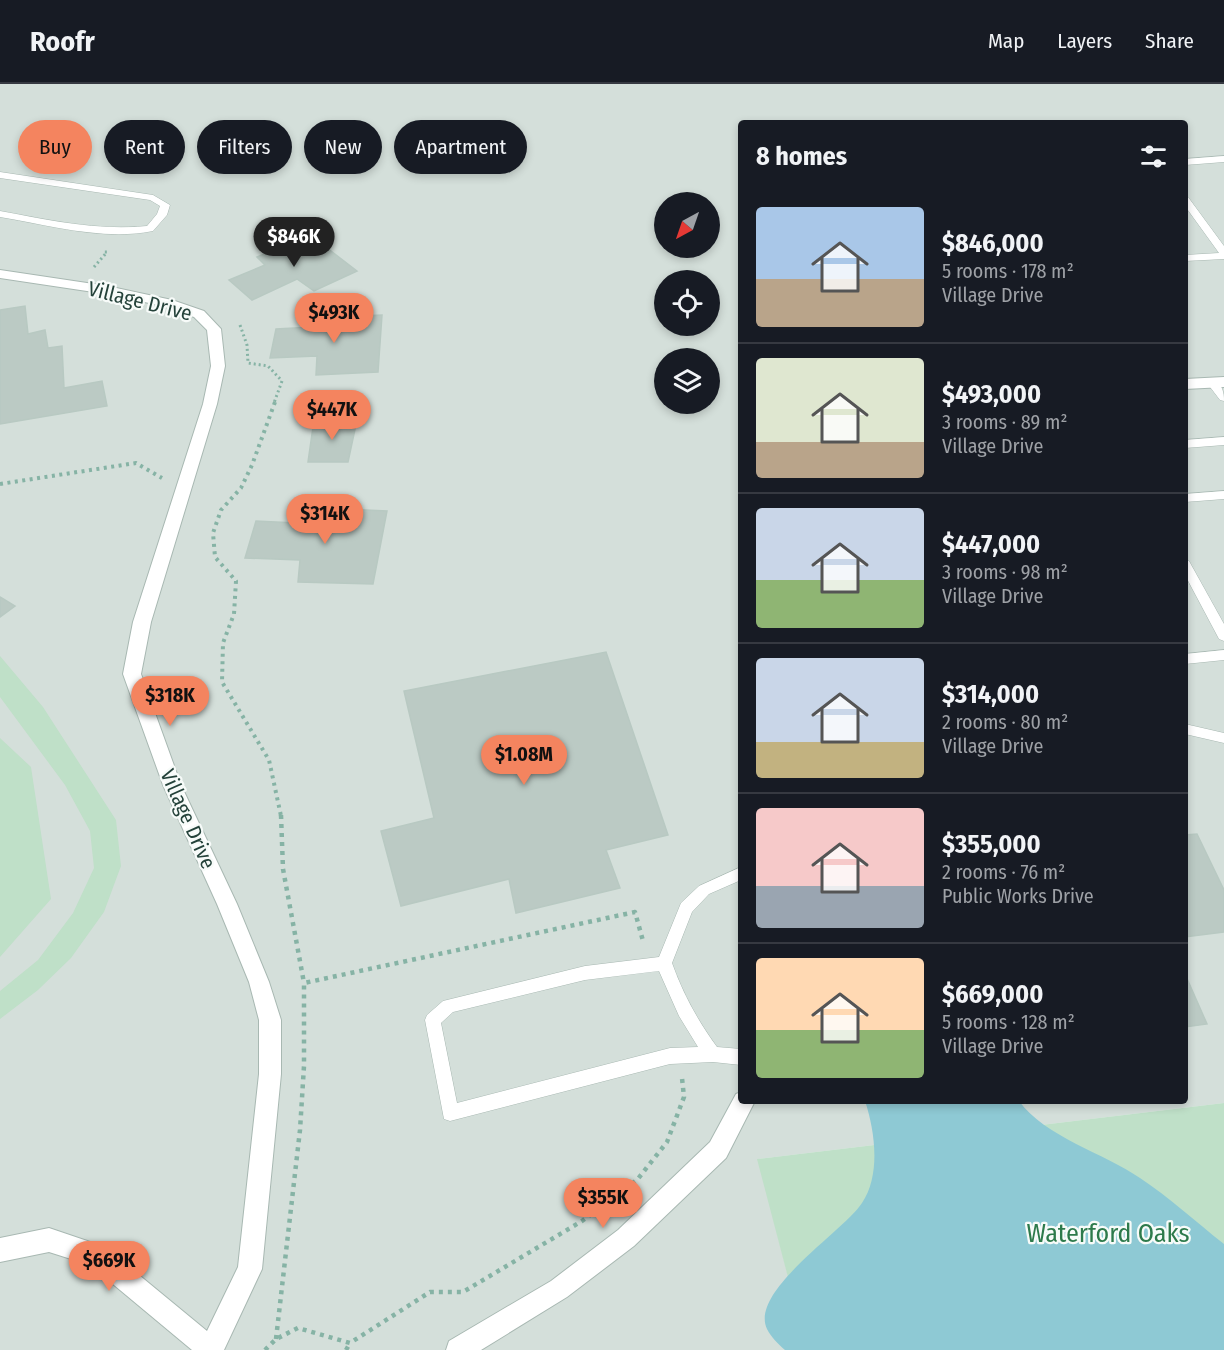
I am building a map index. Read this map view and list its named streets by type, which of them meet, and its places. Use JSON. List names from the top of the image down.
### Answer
{
  "streets": {
    "street": ["Village Drive"]
  },
  "parks": ["Waterford Oaks"],
  "north": "bottom left",
  "page": {
    "header": "Roofr",
    "nav": ["Map", "Layers", "Share"],
    "chip": [
      "Buy",
      "Rent",
      "Filters",
      "New",
      "Apartment"
    ],
    "heading": "8 homes",
    "list": [
      {
        "name": "$846,000",
        "note": "5 rooms · 178 m² · Village Drive"
      },
      {
        "name": "$493,000",
        "note": "3 rooms · 89 m² · Village Drive"
      },
      {
        "name": "$447,000",
        "note": "3 rooms · 98 m² · Village Drive"
      },
      {
        "name": "$314,000",
        "note": "2 rooms · 80 m² · Village Drive"
      },
      {
        "name": "$355,000",
        "note": "2 rooms · 76 m² · Public Works Drive"
      },
      {
        "name": "$669,000",
        "note": "5 rooms · 128 m² · Village Drive"
      }
    ],
    "price": [
      "$846K",
      "$493K",
      "$447K",
      "$314K",
      "$318K",
      "$1.08M",
      "$355K",
      "$669K"
    ]
  }
}
